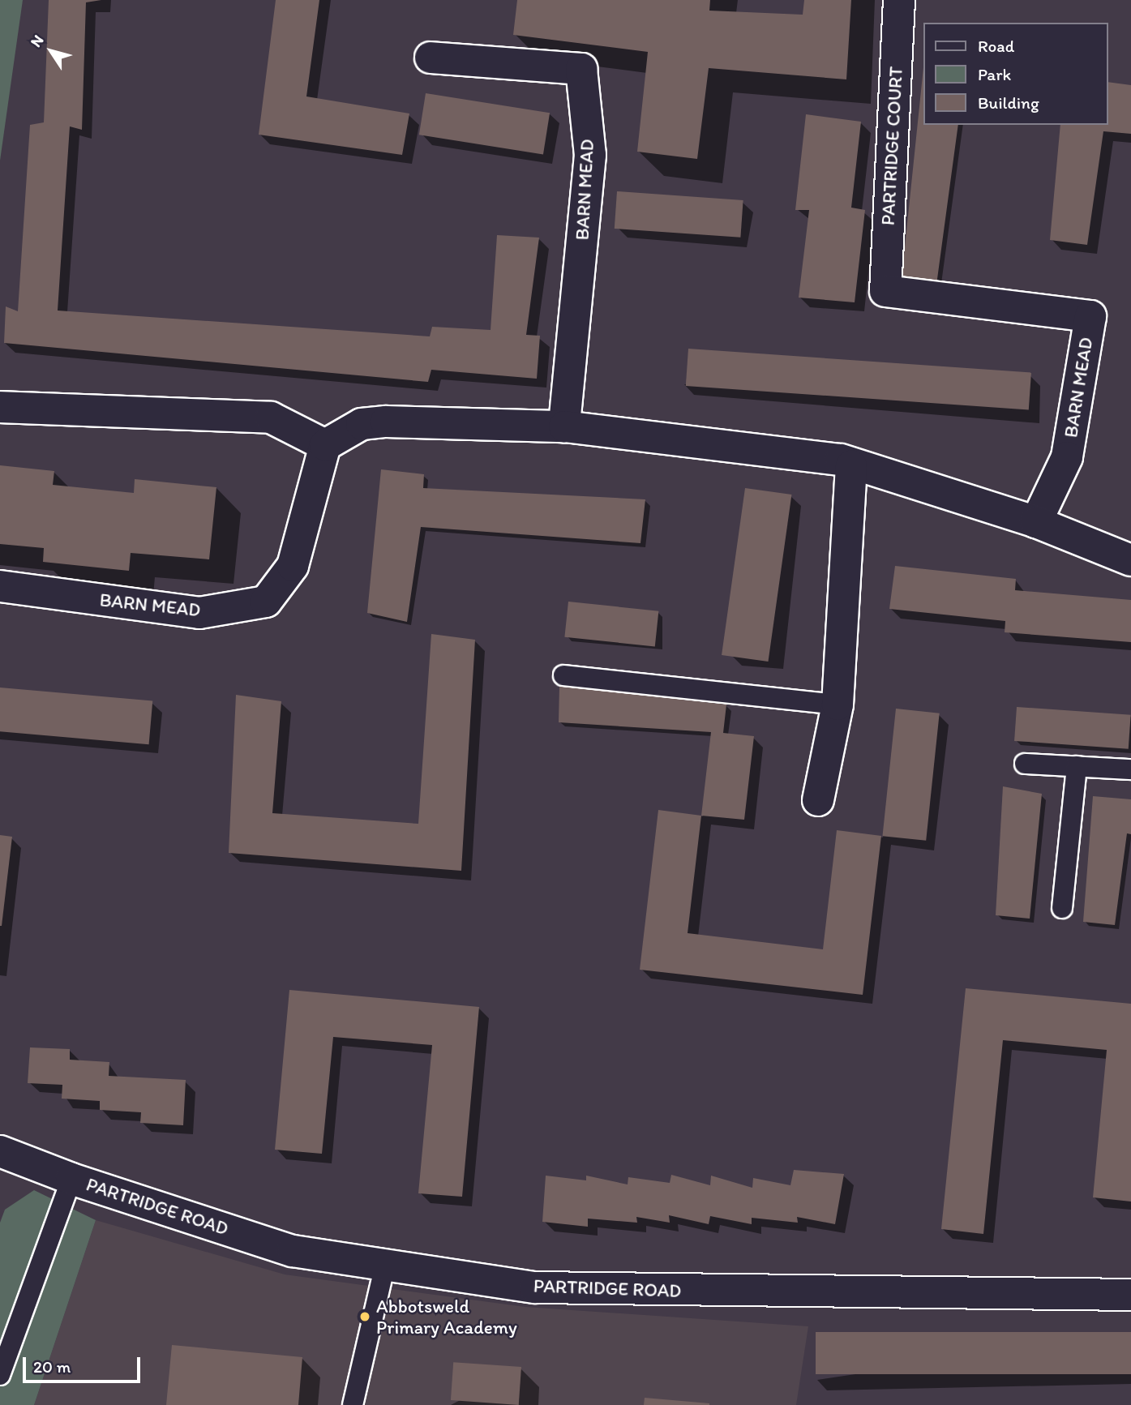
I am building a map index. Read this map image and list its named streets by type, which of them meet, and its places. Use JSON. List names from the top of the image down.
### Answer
{
  "streets": {
    "street": ["PARTRIDGE COURT", "BARN MEAD", "PARTRIDGE ROAD"]
  },
  "crossings": [
    ["PARTRIDGE COURT", "BARN MEAD"]
  ],
  "places": ["Abbotsweld Primary Academy"],
  "legend": ["Road", "Park", "Building"],
  "scale_bar": "20 m",
  "north": "top left"
}
